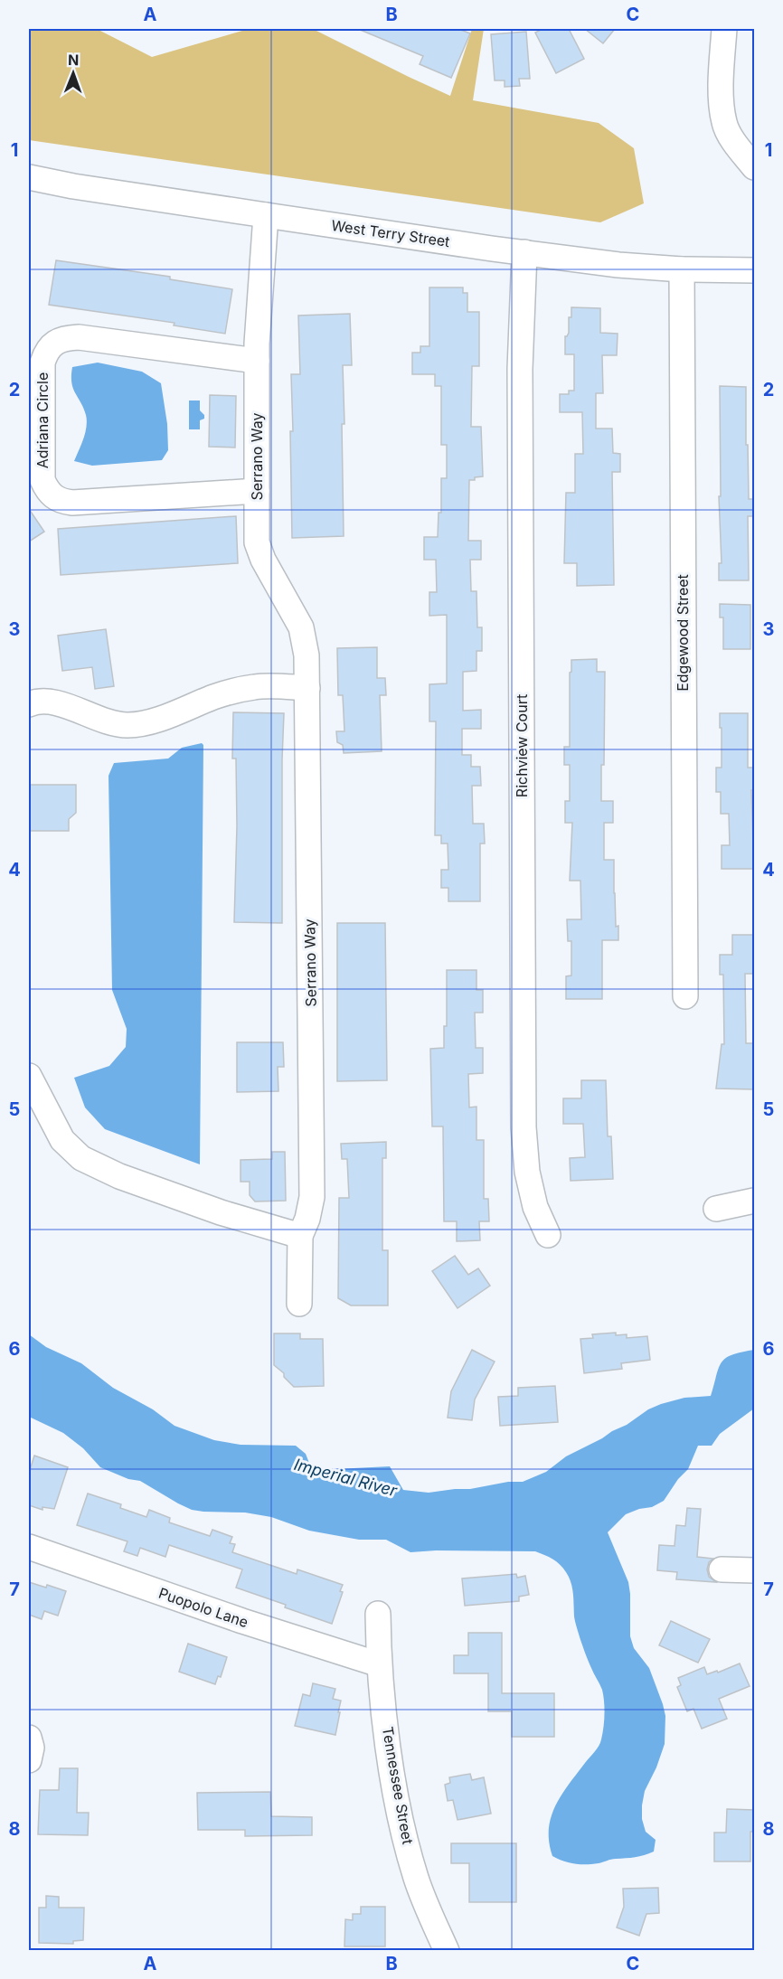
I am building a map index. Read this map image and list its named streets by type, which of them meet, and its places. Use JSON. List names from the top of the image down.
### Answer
{
  "streets": {
    "street": [
      "West Terry Street",
      "Adriana Circle",
      "Serrano Way",
      "Edgewood Street",
      "Richview Court",
      "Puopolo Lane",
      "Tennessee Street"
    ]
  },
  "crossings": [
    ["West Terry Street", "Serrano Way"],
    ["West Terry Street", "Edgewood Street"],
    ["West Terry Street", "Richview Court"],
    ["Adriana Circle", "Serrano Way"],
    ["Puopolo Lane", "Tennessee Street"]
  ],
  "water": ["Imperial River"],
  "north": "top",
  "grid": {
    "columns": ["A", "B", "C"],
    "rows": [
      "1",
      "2",
      "3",
      "4",
      "5",
      "6",
      "7",
      "8"
    ]
  }
}
